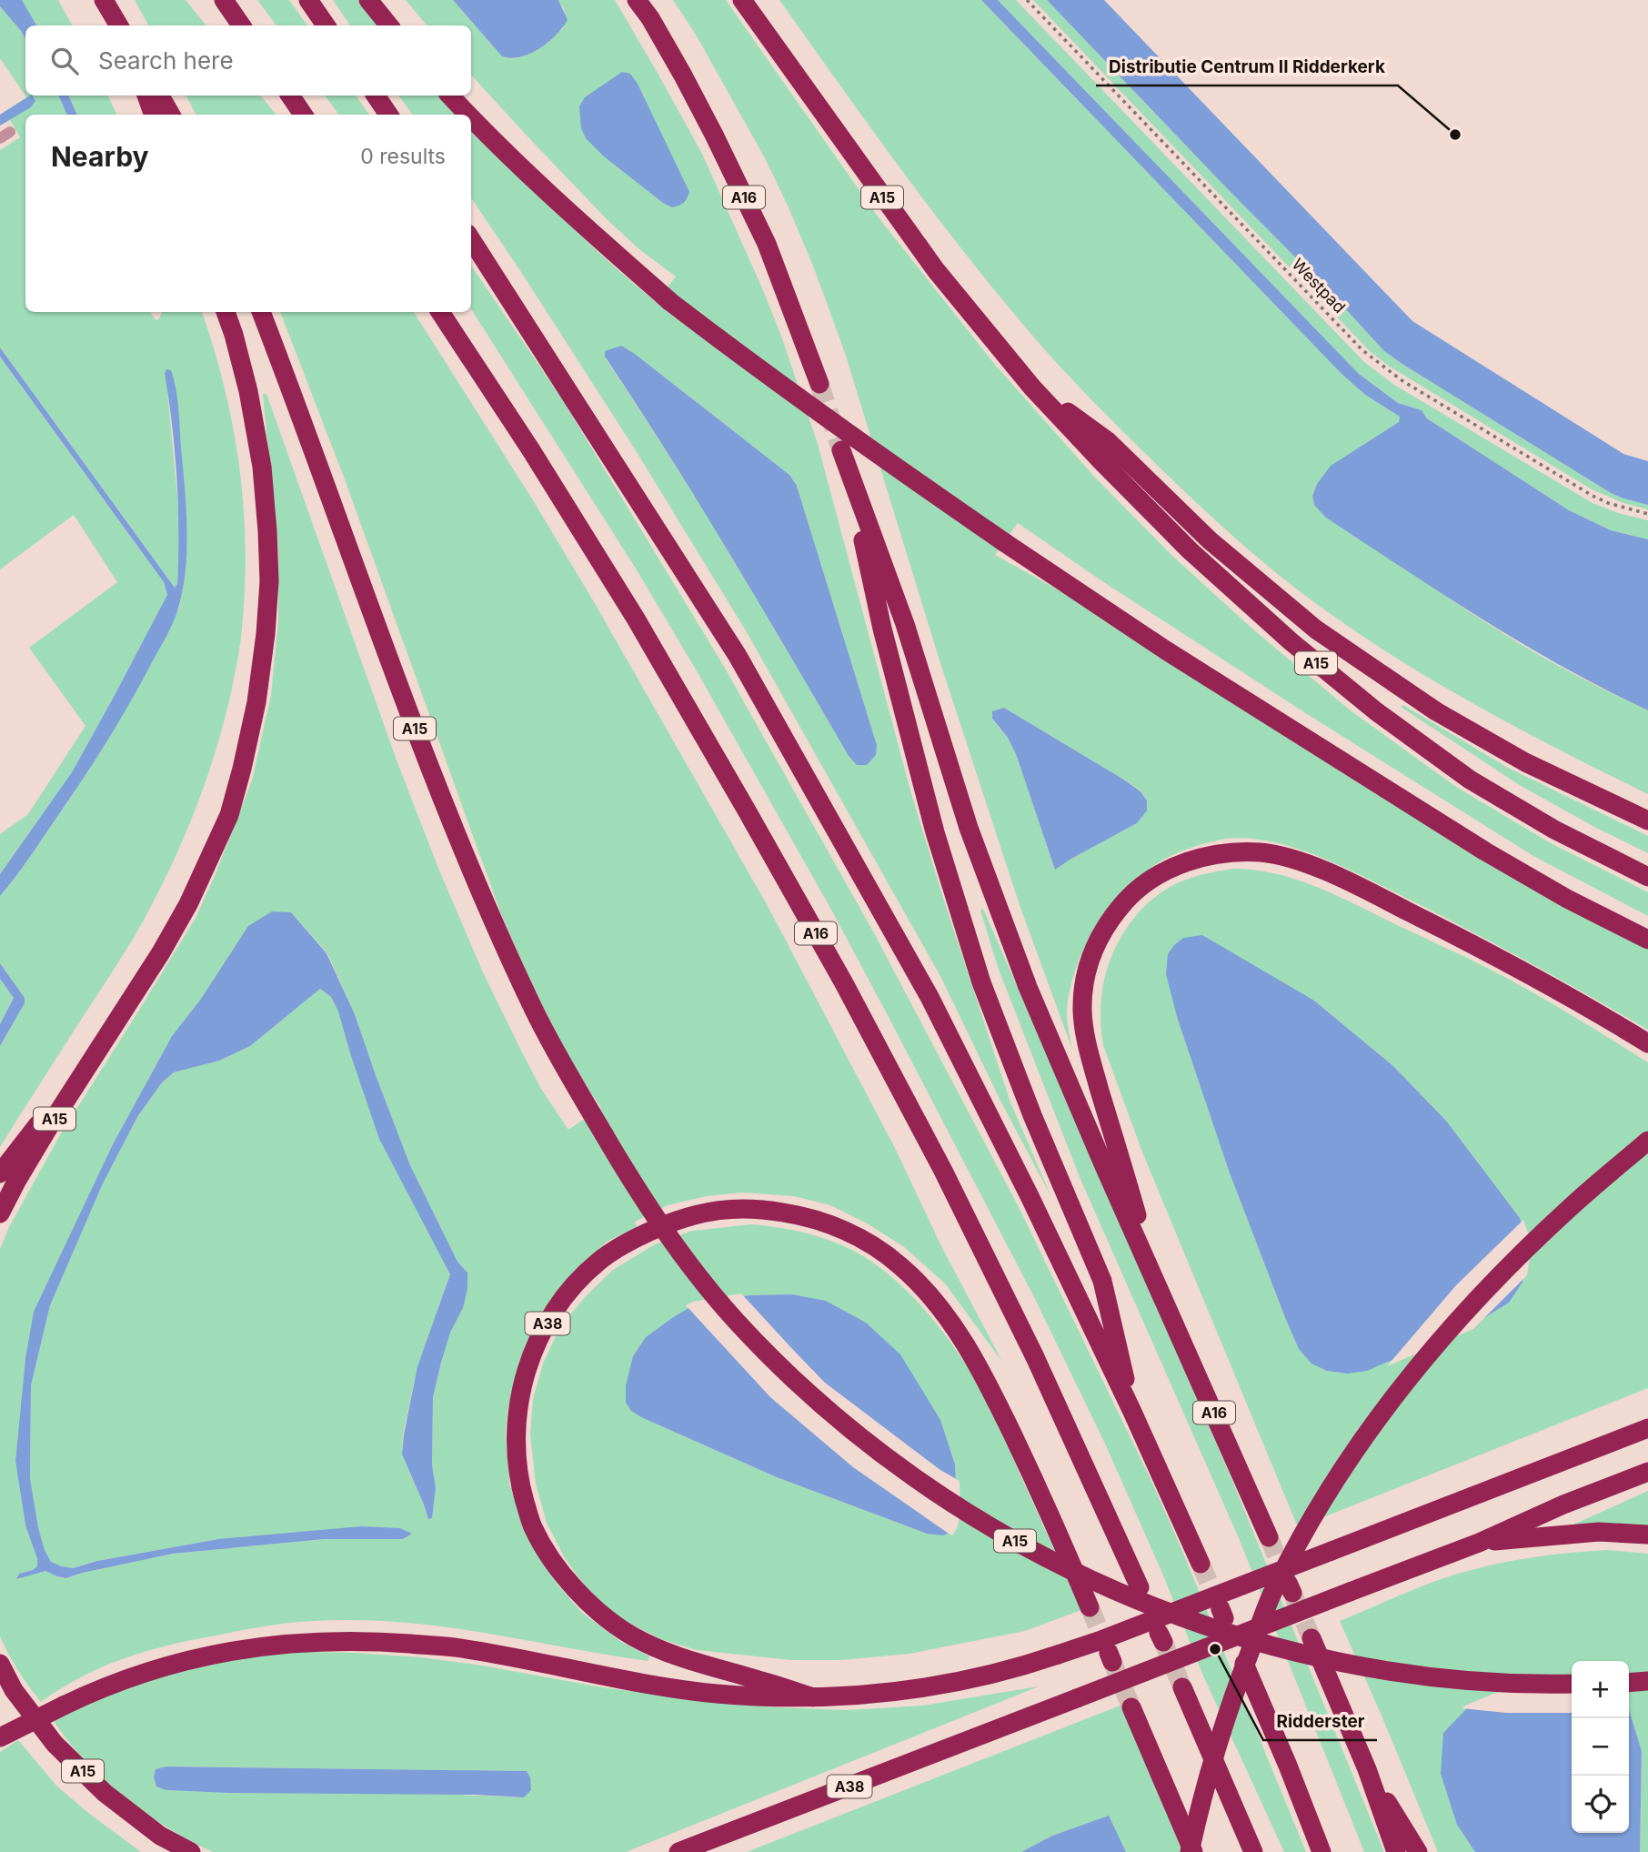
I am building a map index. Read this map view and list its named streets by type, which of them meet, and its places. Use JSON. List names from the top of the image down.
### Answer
{
  "streets": {
    "highway": ["A16", "A15", "A38"],
    "path": ["Westpad"]
  },
  "places": ["Distributie Centrum II Ridderkerk", "Ridderster"],
  "page": {
    "search": "Search here",
    "heading": ["Nearby", "0 results"],
    "map_buttons": ["+", "−"]
  }
}
